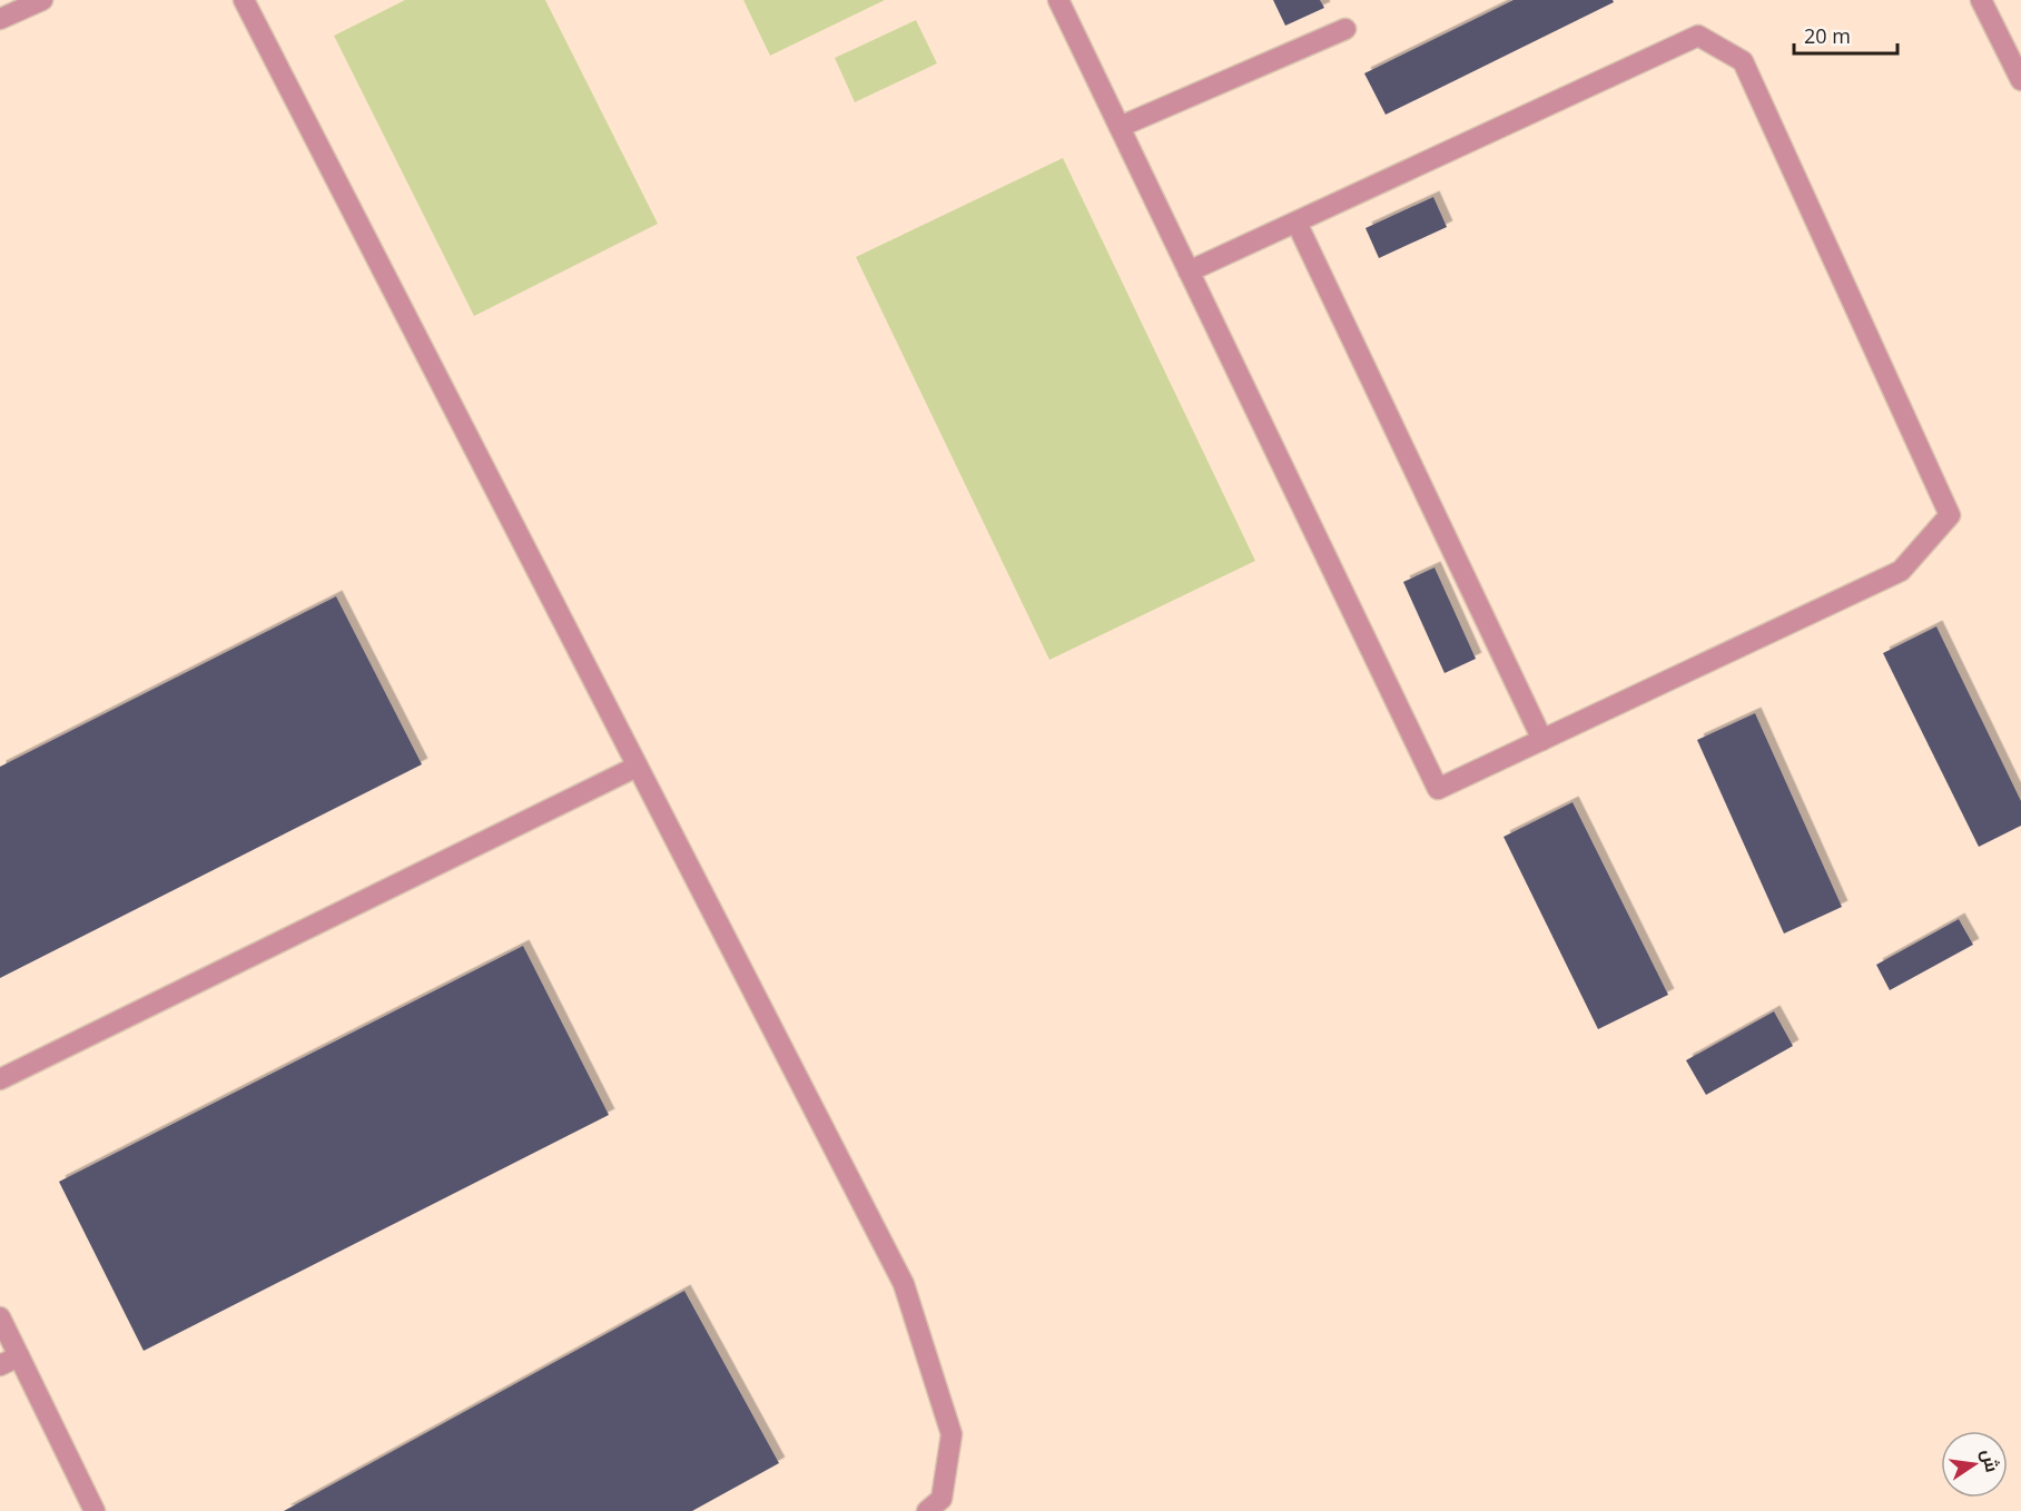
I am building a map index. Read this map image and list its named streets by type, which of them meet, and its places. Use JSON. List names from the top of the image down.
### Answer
{
  "scale_bar": "20 m",
  "north": "right"
}
